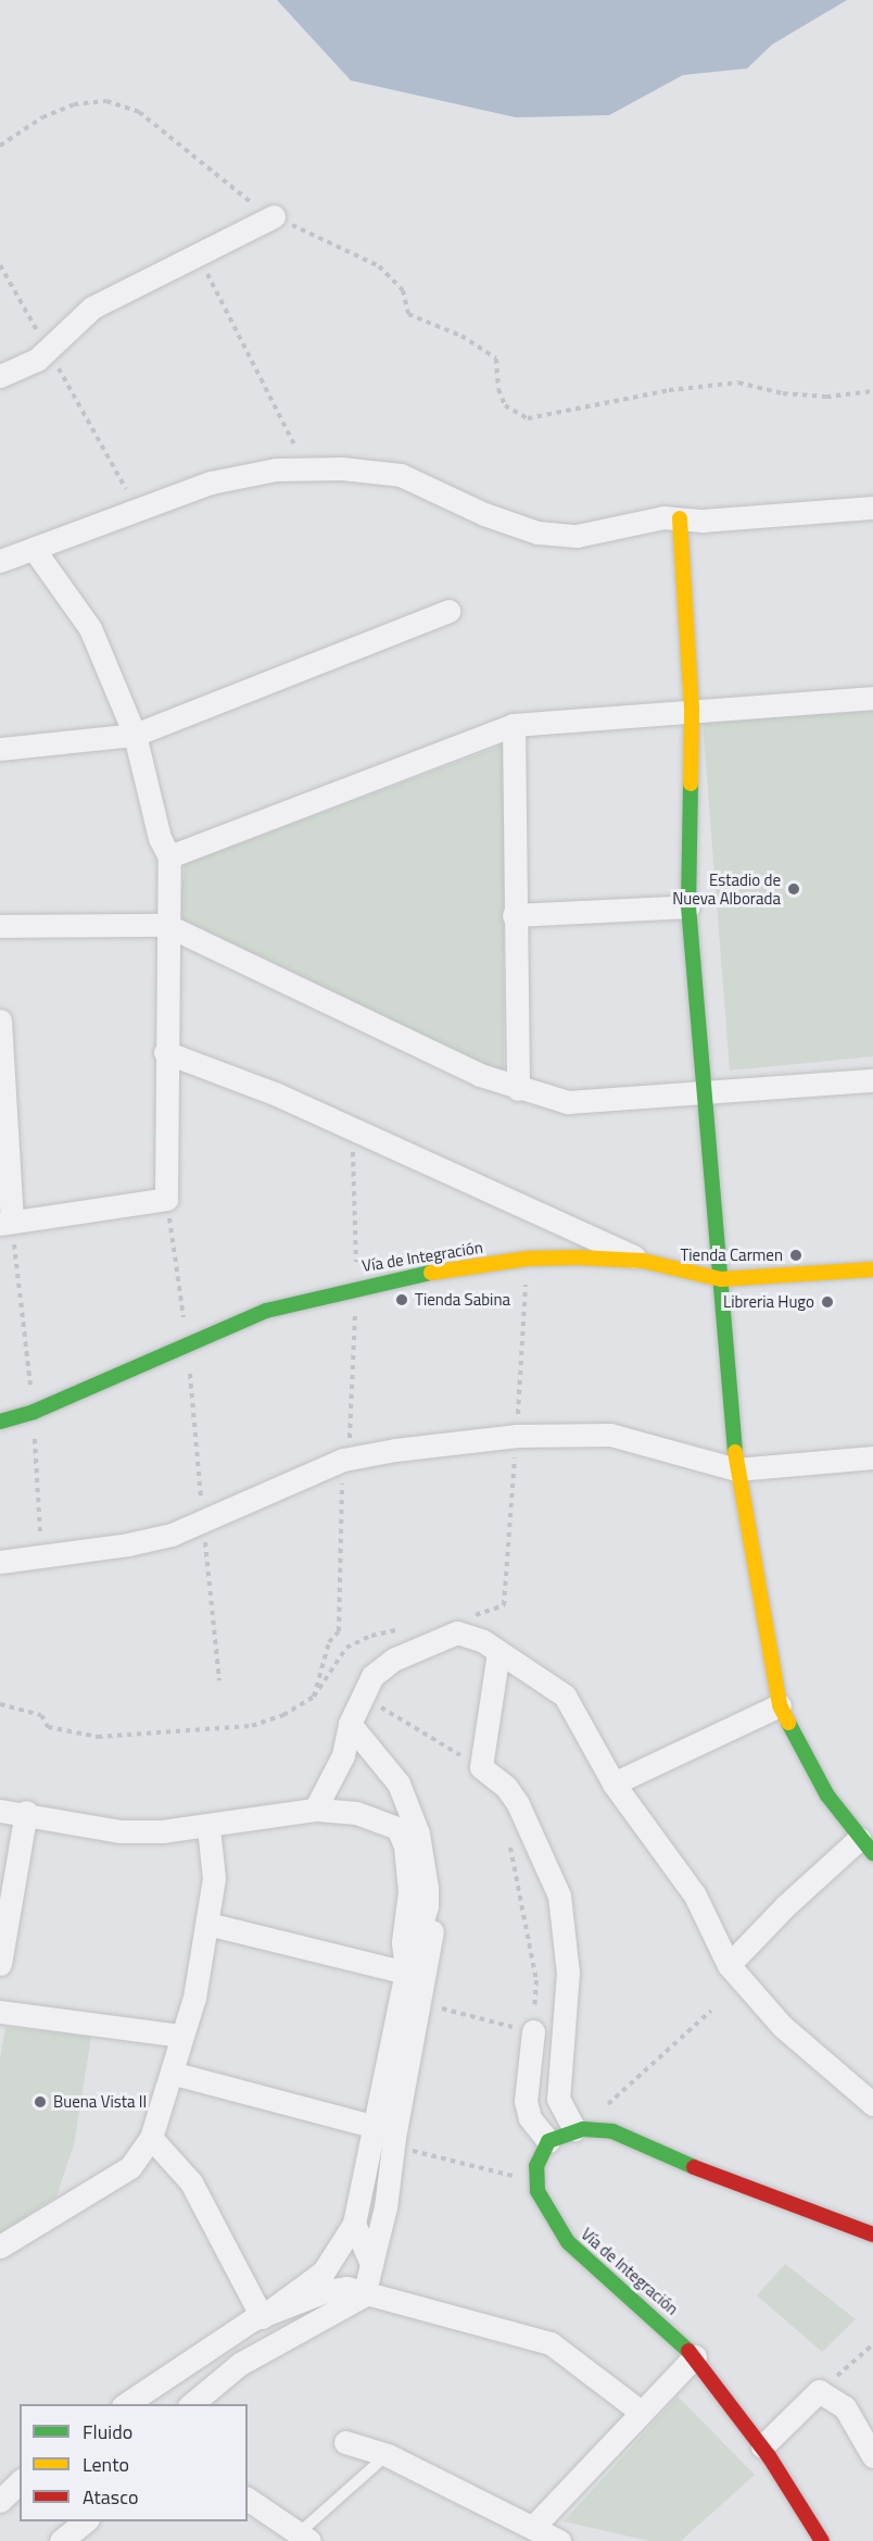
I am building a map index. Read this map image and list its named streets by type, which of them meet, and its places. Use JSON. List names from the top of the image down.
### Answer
{
  "streets": {
    "main road": ["Vía de Integración"]
  },
  "places": [
    "Estadio de Nueva Alborada",
    "Tienda Carmen",
    "Tienda Sabina",
    "Libreria Hugo",
    "Buena Vista II"
  ],
  "legend": ["Fluido", "Lento", "Atasco"]
}
